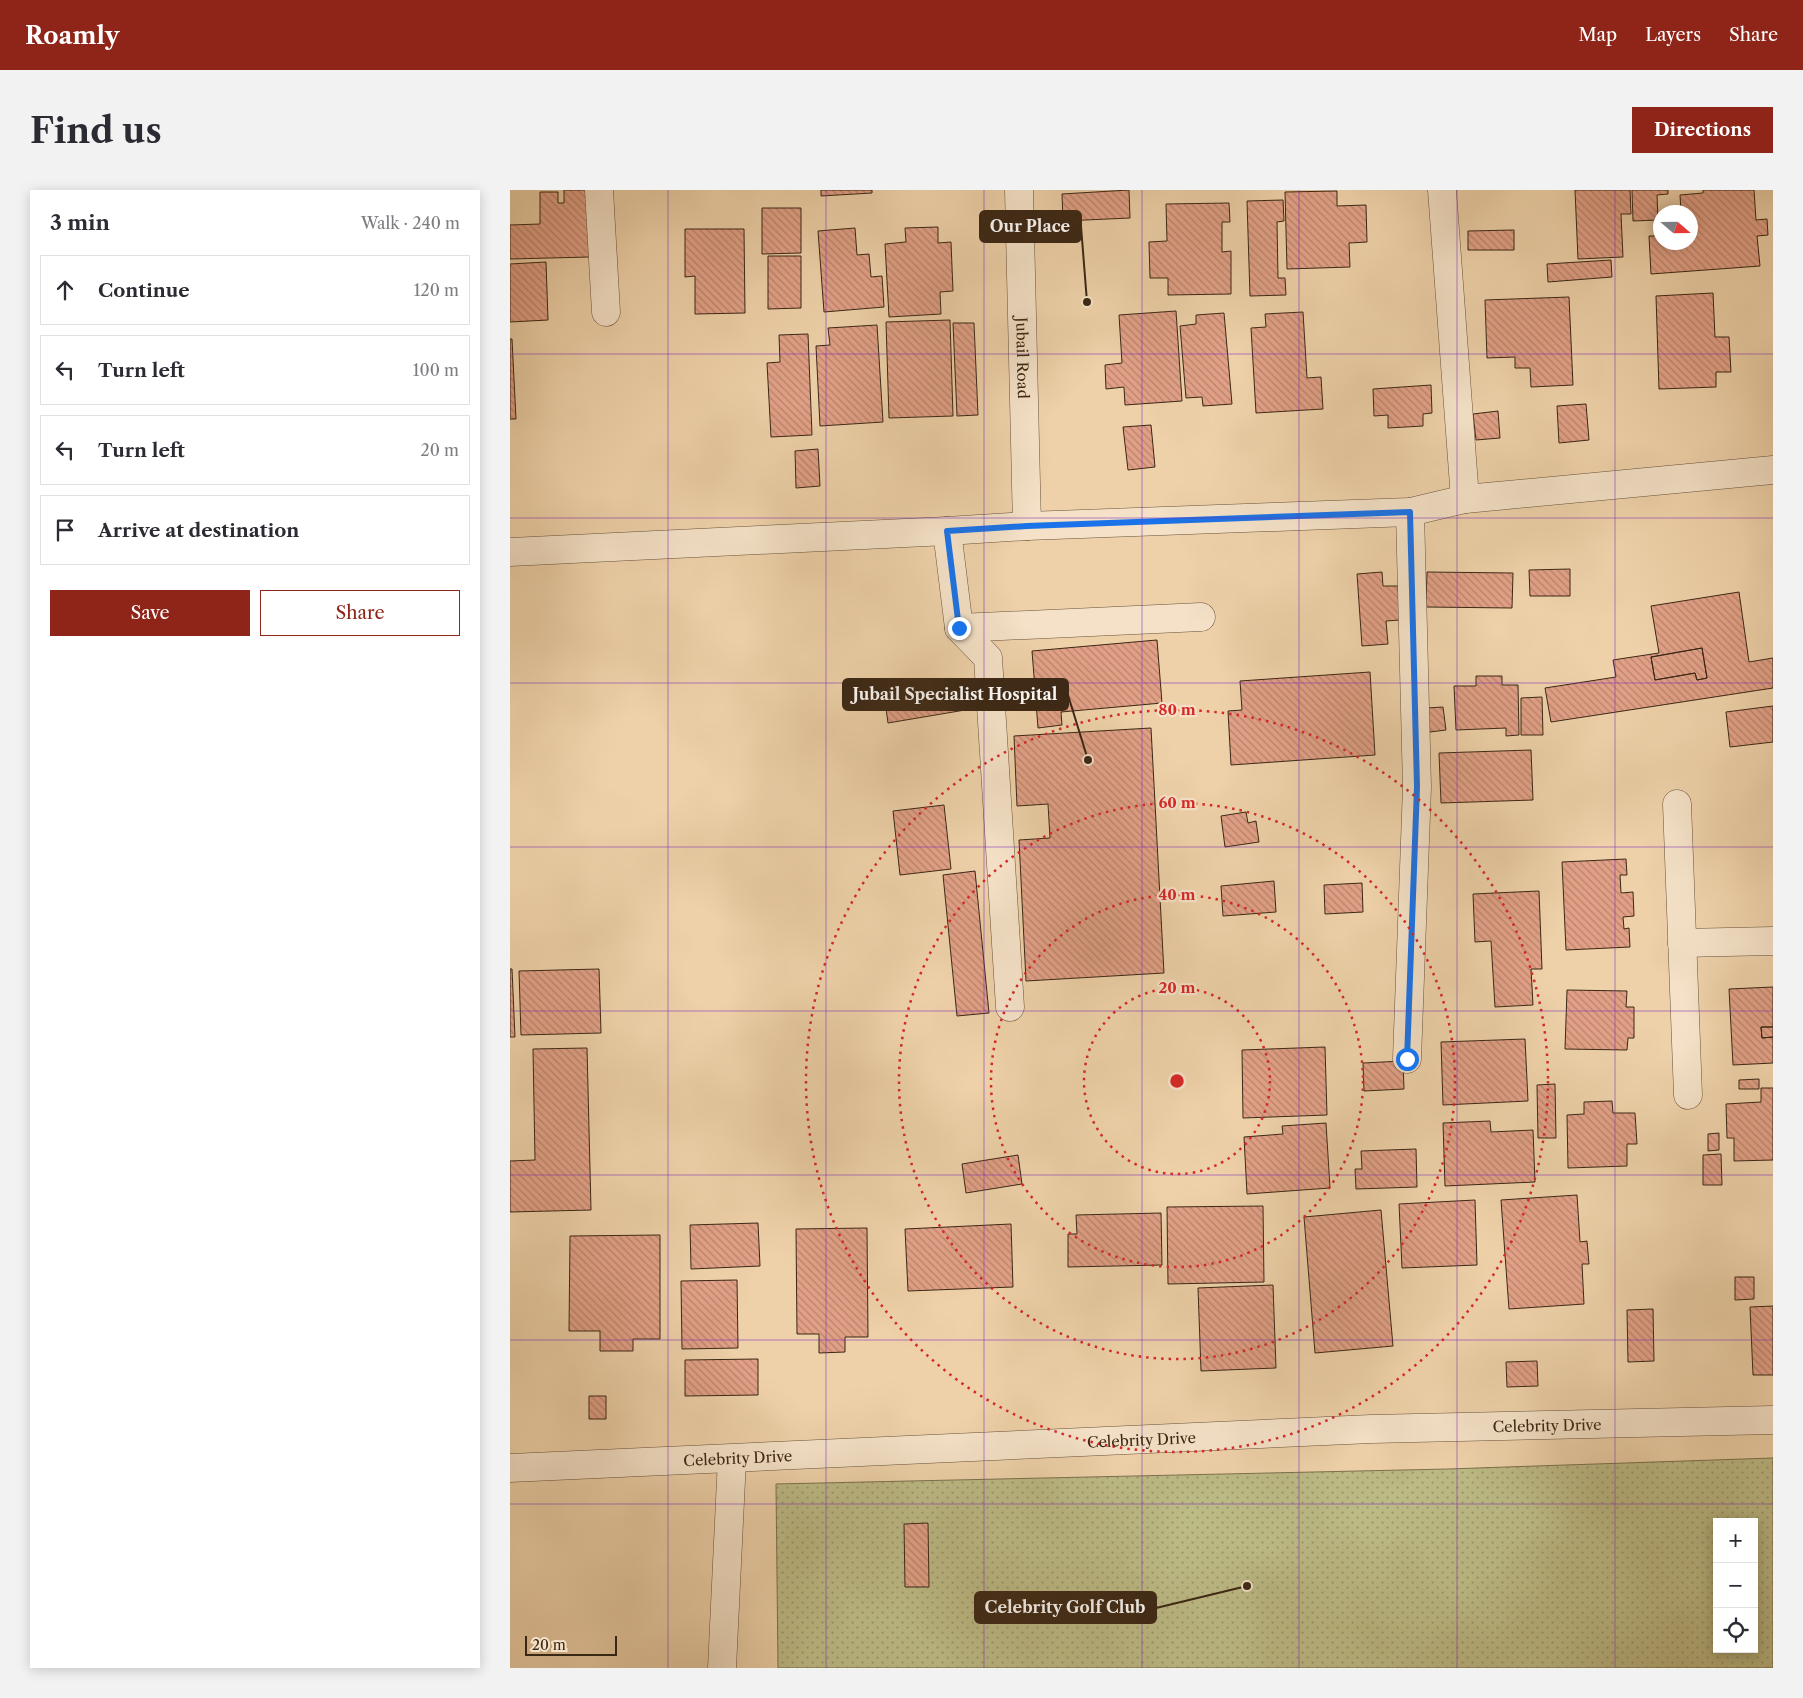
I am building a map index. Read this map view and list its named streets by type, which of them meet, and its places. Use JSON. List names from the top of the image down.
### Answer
{
  "streets": {
    "street": ["Jubail Road", "Celebrity Drive"]
  },
  "places": ["Our Place", "Jubail Specialist Hospital", "Celebrity Golf Club"],
  "scale_bar": "20 m",
  "north": "right",
  "page": {
    "header": "Roamly",
    "nav": ["Map", "Layers", "Share"],
    "buttons": [
      "Directions",
      ["Save", "Share"]
    ],
    "title": "Find us",
    "heading": ["3 min", "Walk · 240 m"],
    "list": [
      ["Continue", "120 m"],
      ["Turn left", "100 m"],
      ["Turn left", "20 m"],
      "Arrive at destination"
    ],
    "map_buttons": ["+", "−"],
    "scale": "20 m"
  },
  "rings": [
    "80 m",
    "60 m",
    "40 m",
    "20 m"
  ]
}
